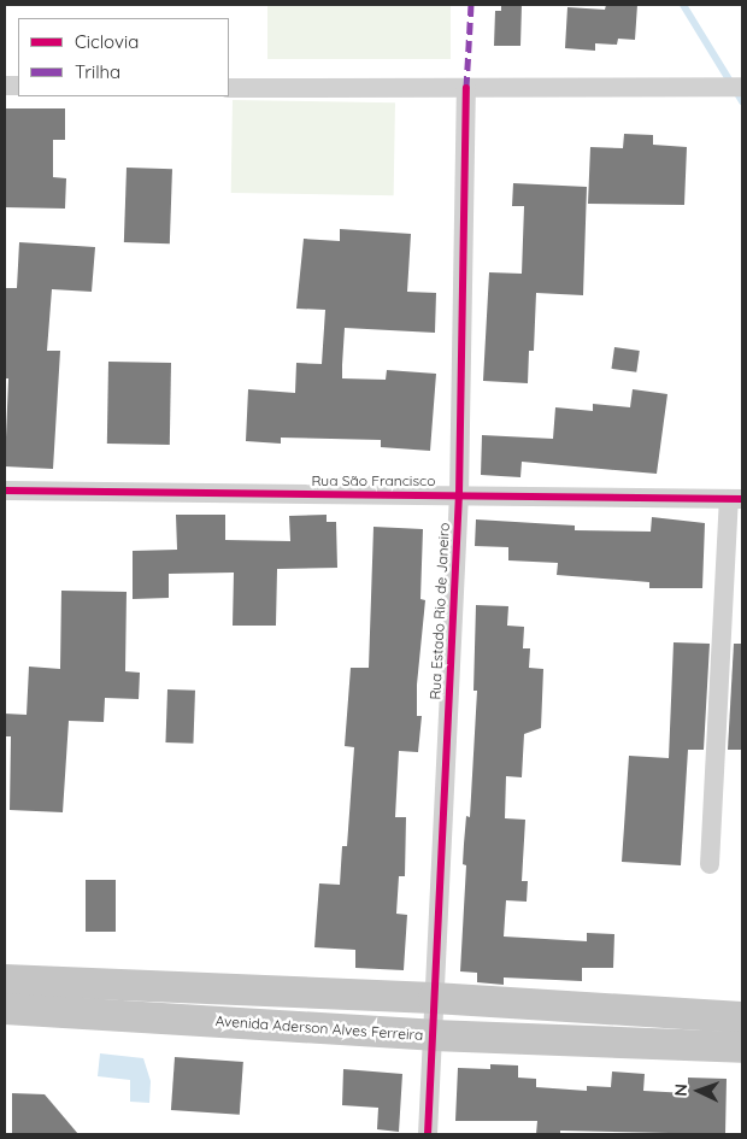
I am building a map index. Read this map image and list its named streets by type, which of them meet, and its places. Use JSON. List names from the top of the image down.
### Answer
{
  "streets": {
    "main road": ["Avenida Aderson Alves Ferreira"],
    "street": ["Rua São Francisco", "Rua Estado Rio de Janeiro"]
  },
  "crossings": [
    ["Rua São Francisco", "Rua Estado Rio de Janeiro"],
    ["Rua Estado Rio de Janeiro", "Avenida Aderson Alves Ferreira"]
  ],
  "legend": ["Ciclovia", "Trilha"],
  "north": "left"
}
